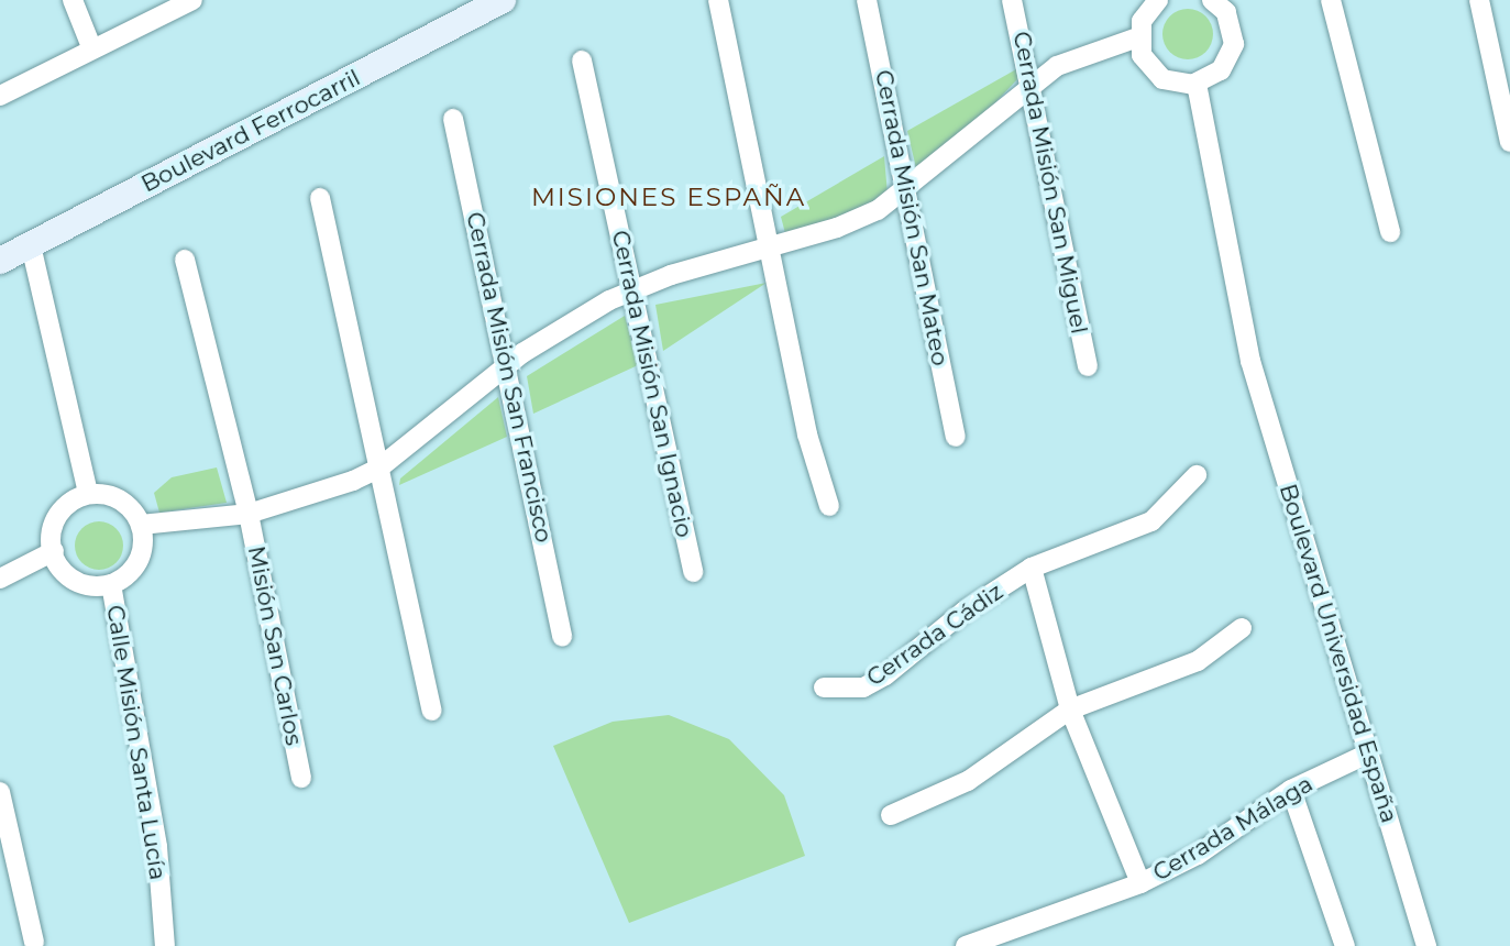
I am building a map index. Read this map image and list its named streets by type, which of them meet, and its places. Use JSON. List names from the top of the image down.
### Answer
{
  "streets": {
    "main road": ["Boulevard Ferrocarril"],
    "street": [
      "Cerrada Misión San Miguel",
      "Cerrada Misión San Mateo",
      "Cerrada Misión San Francisco",
      "Cerrada Misión San Ignacio",
      "Cerrada Cádiz",
      "Misión San Carlos",
      "Boulevard Universidad España",
      "Calle Misión Santa Lucía",
      "Cerrada Málaga"
    ]
  },
  "crossings": [
    ["Boulevard Universidad España", "Cerrada Málaga"]
  ],
  "districts": ["MISIONES ESPAÑA"]
}
